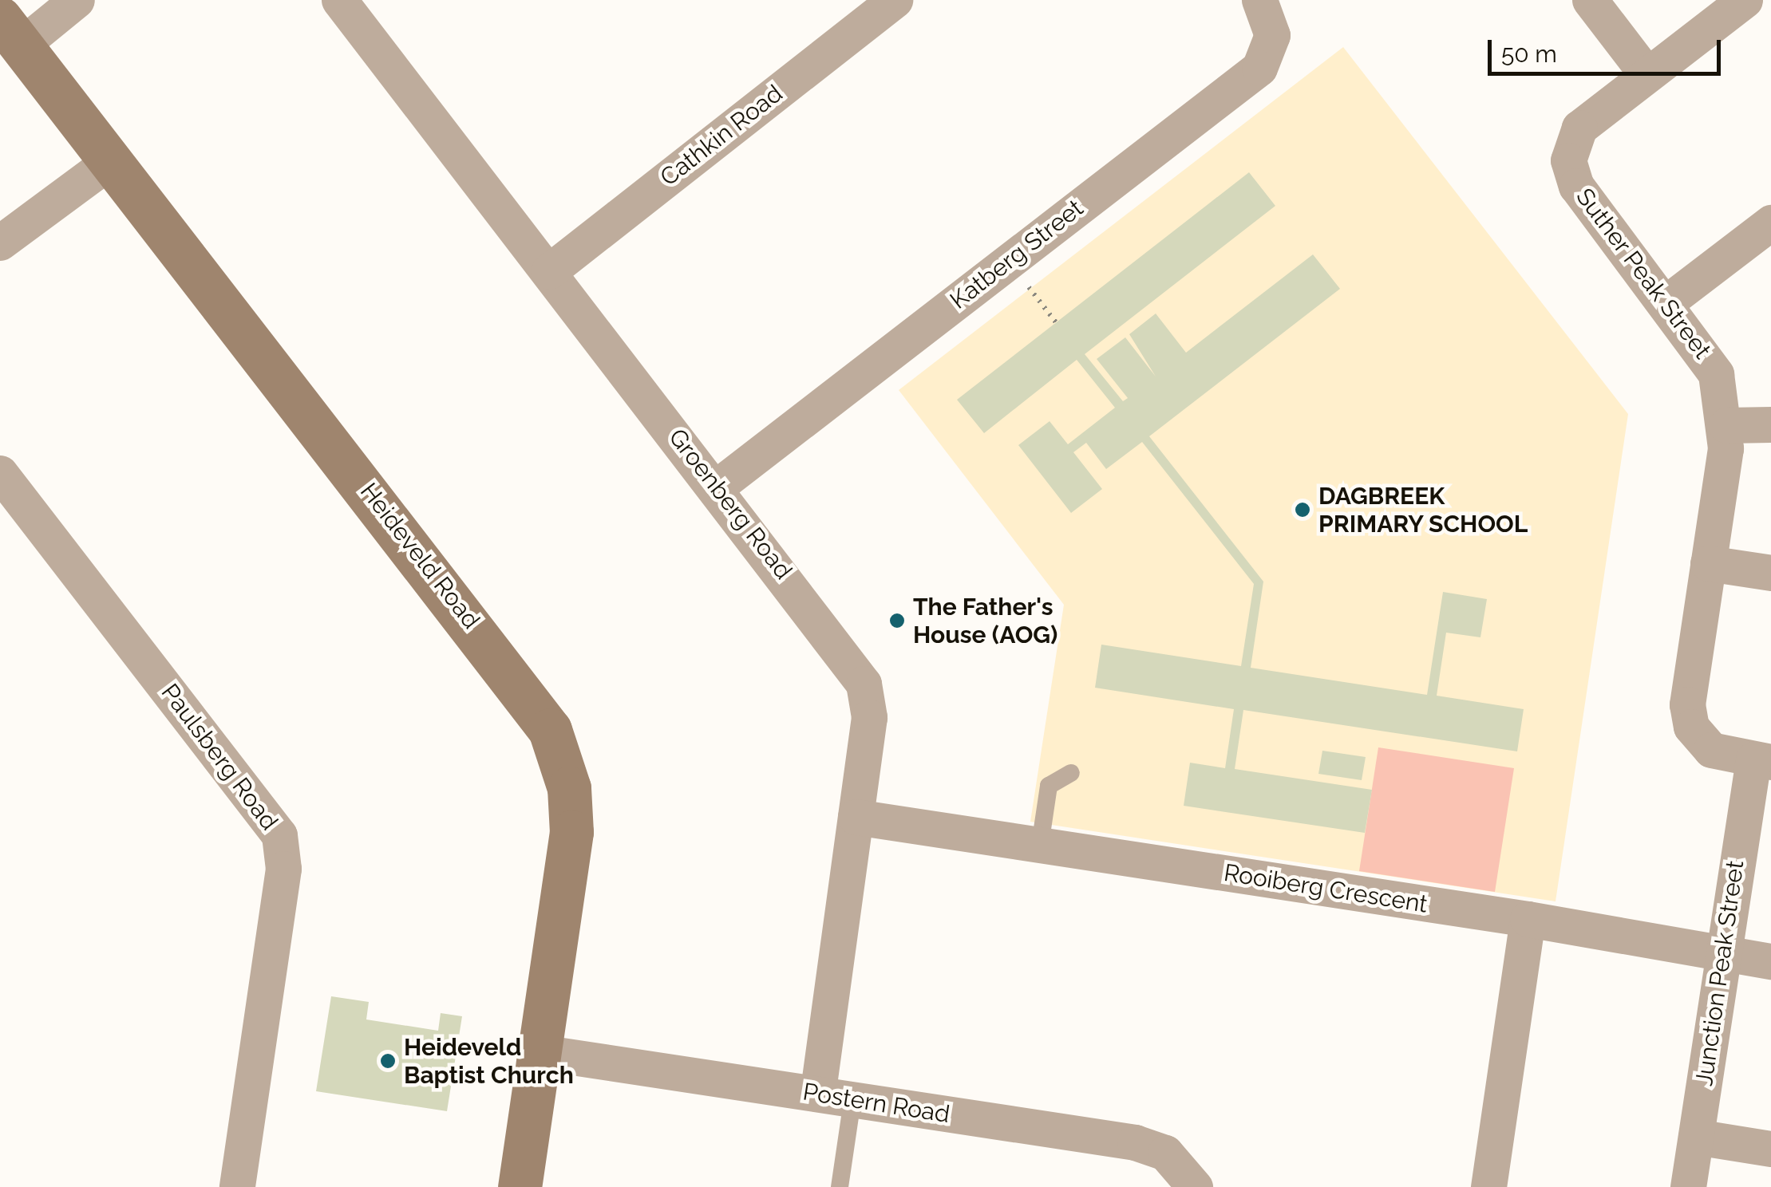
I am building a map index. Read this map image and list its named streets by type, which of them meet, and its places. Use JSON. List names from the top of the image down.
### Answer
{
  "streets": {
    "street": [
      "Cathkin Road",
      "Katberg Street",
      "Suther Peak Street",
      "Groenberg Road",
      "Heideveld Road",
      "Paulsberg Road",
      "Rooiberg Crescent",
      "Junction Peak Street",
      "Postern Road"
    ]
  },
  "crossings": [
    ["Cathkin Road", "Groenberg Road"],
    ["Katberg Street", "Groenberg Road"],
    ["Suther Peak Street", "Junction Peak Street"],
    ["Groenberg Road", "Rooiberg Crescent"],
    ["Groenberg Road", "Postern Road"],
    ["Heideveld Road", "Postern Road"],
    ["Rooiberg Crescent", "Junction Peak Street"]
  ],
  "places": ["DAGBREEK PRIMARY SCHOOL", "The Father's House (AOG)", "Heideveld Baptist Church"],
  "scale_bar": "50 m"
}
